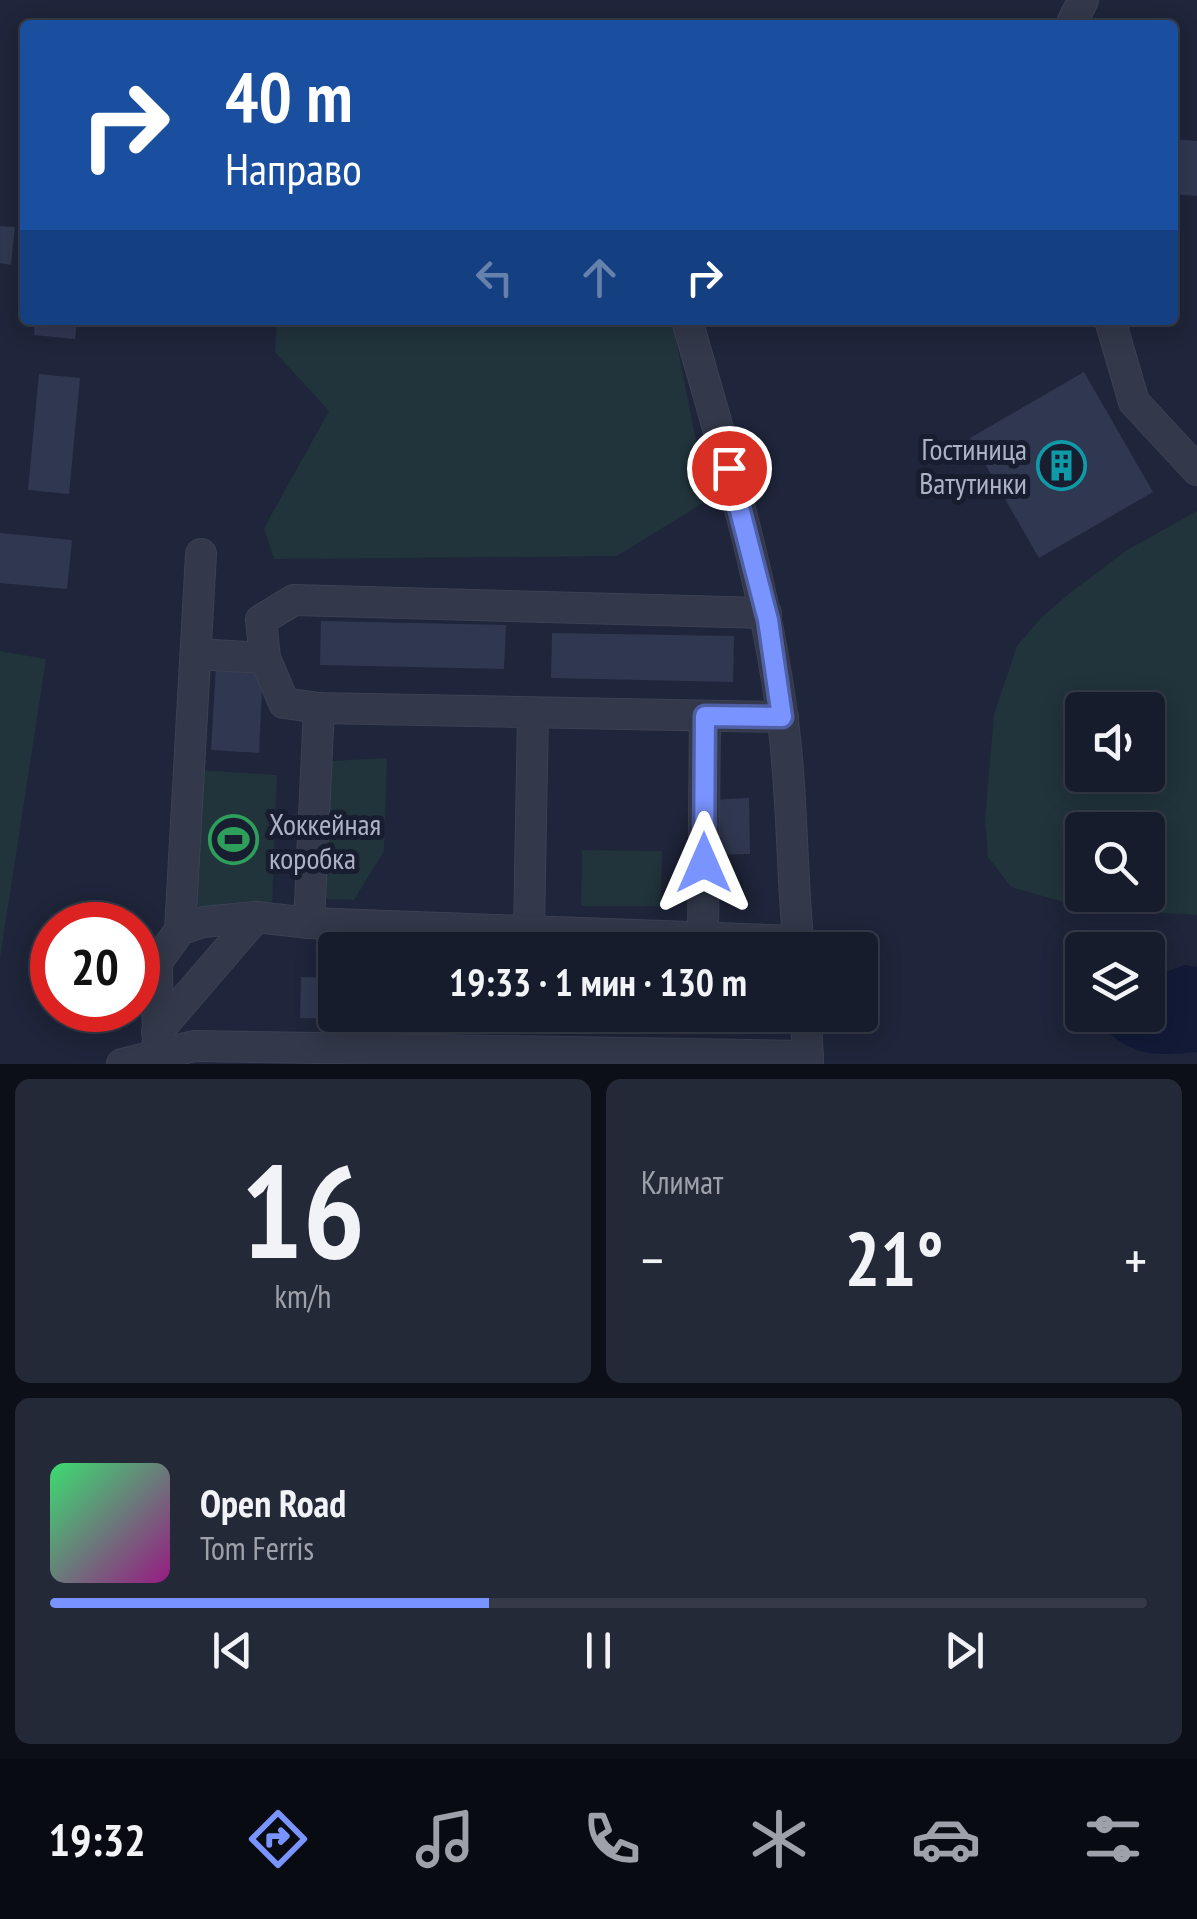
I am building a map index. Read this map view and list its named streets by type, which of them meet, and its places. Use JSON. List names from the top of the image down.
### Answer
{
  "places": {
    "building": ["Гостиница Ватутинки"],
    "sports": ["Хоккейная коробка"]
  },
  "page": {
    "turn": ["40 m", "Направо"],
    "limit": "20",
    "trip": "19:33 · 1 мин · 130 m",
    "tile": [
      ["16", "km/h"],
      "Климат"
    ],
    "heat": ["−", "21°", "+"],
    "song": ["Open Road", "Tom Ferris"],
    "tabs": "19:32"
  }
}
